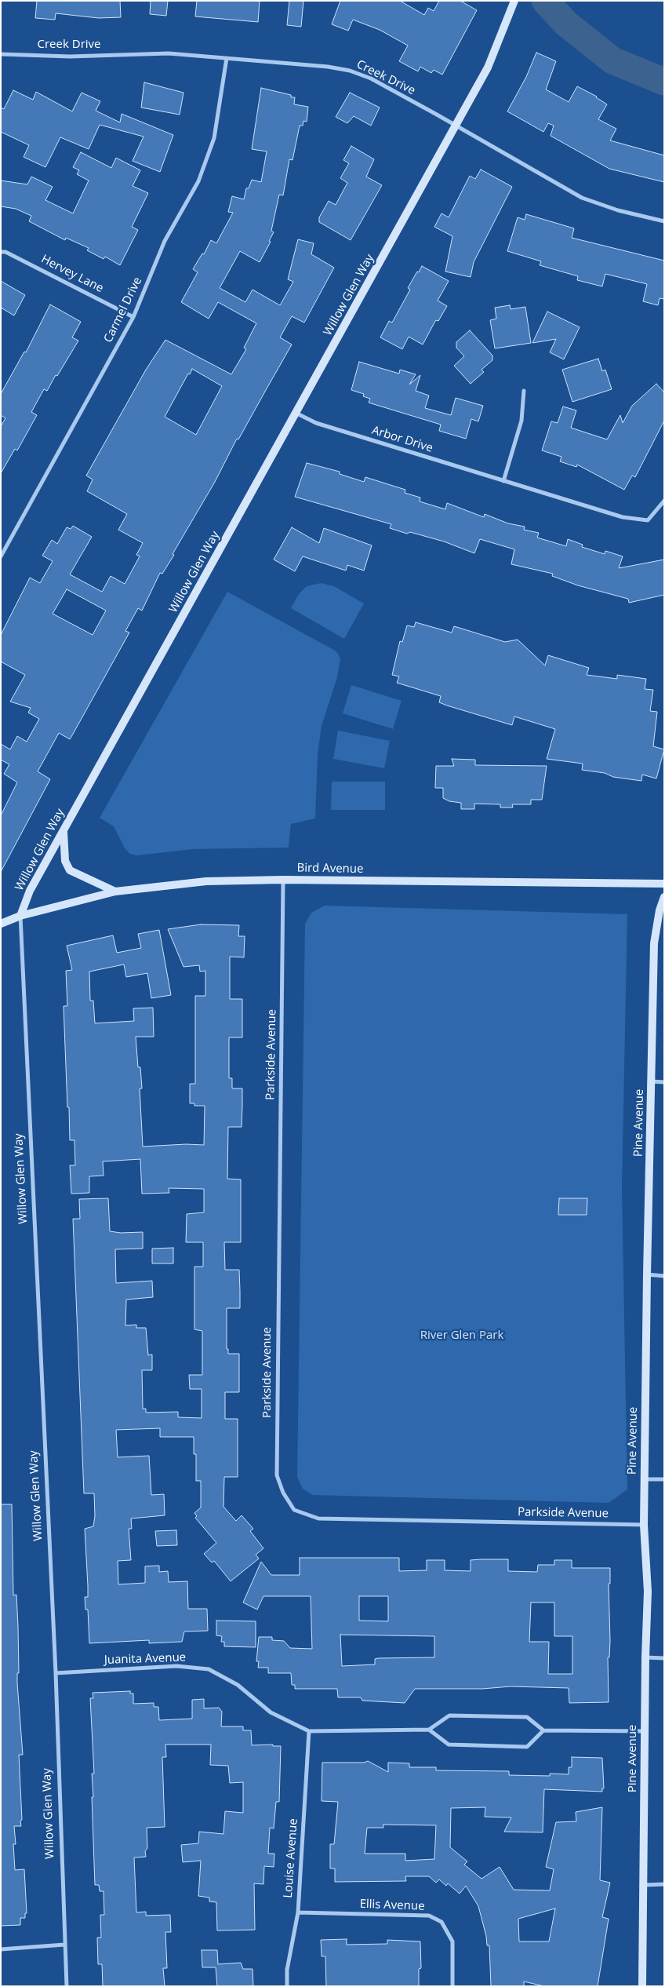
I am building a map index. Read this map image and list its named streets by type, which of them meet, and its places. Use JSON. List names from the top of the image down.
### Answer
{
  "streets": {
    "street": [
      "Creek Drive",
      "Hervey Lane",
      "Willow Glen Way",
      "Carmel Drive",
      "Arbor Drive",
      "Bird Avenue",
      "Parkside Avenue",
      "Pine Avenue",
      "Juanita Avenue",
      "Louise Avenue",
      "Ellis Avenue"
    ]
  },
  "crossings": [
    ["Creek Drive", "Willow Glen Way"],
    ["Creek Drive", "Carmel Drive"],
    ["Hervey Lane", "Carmel Drive"],
    ["Willow Glen Way", "Arbor Drive"],
    ["Willow Glen Way", "Bird Avenue"],
    ["Willow Glen Way", "Juanita Avenue"],
    ["Bird Avenue", "Parkside Avenue"],
    ["Parkside Avenue", "Pine Avenue"],
    ["Juanita Avenue", "Louise Avenue"],
    ["Louise Avenue", "Ellis Avenue"]
  ],
  "parks": ["River Glen Park"]
}
